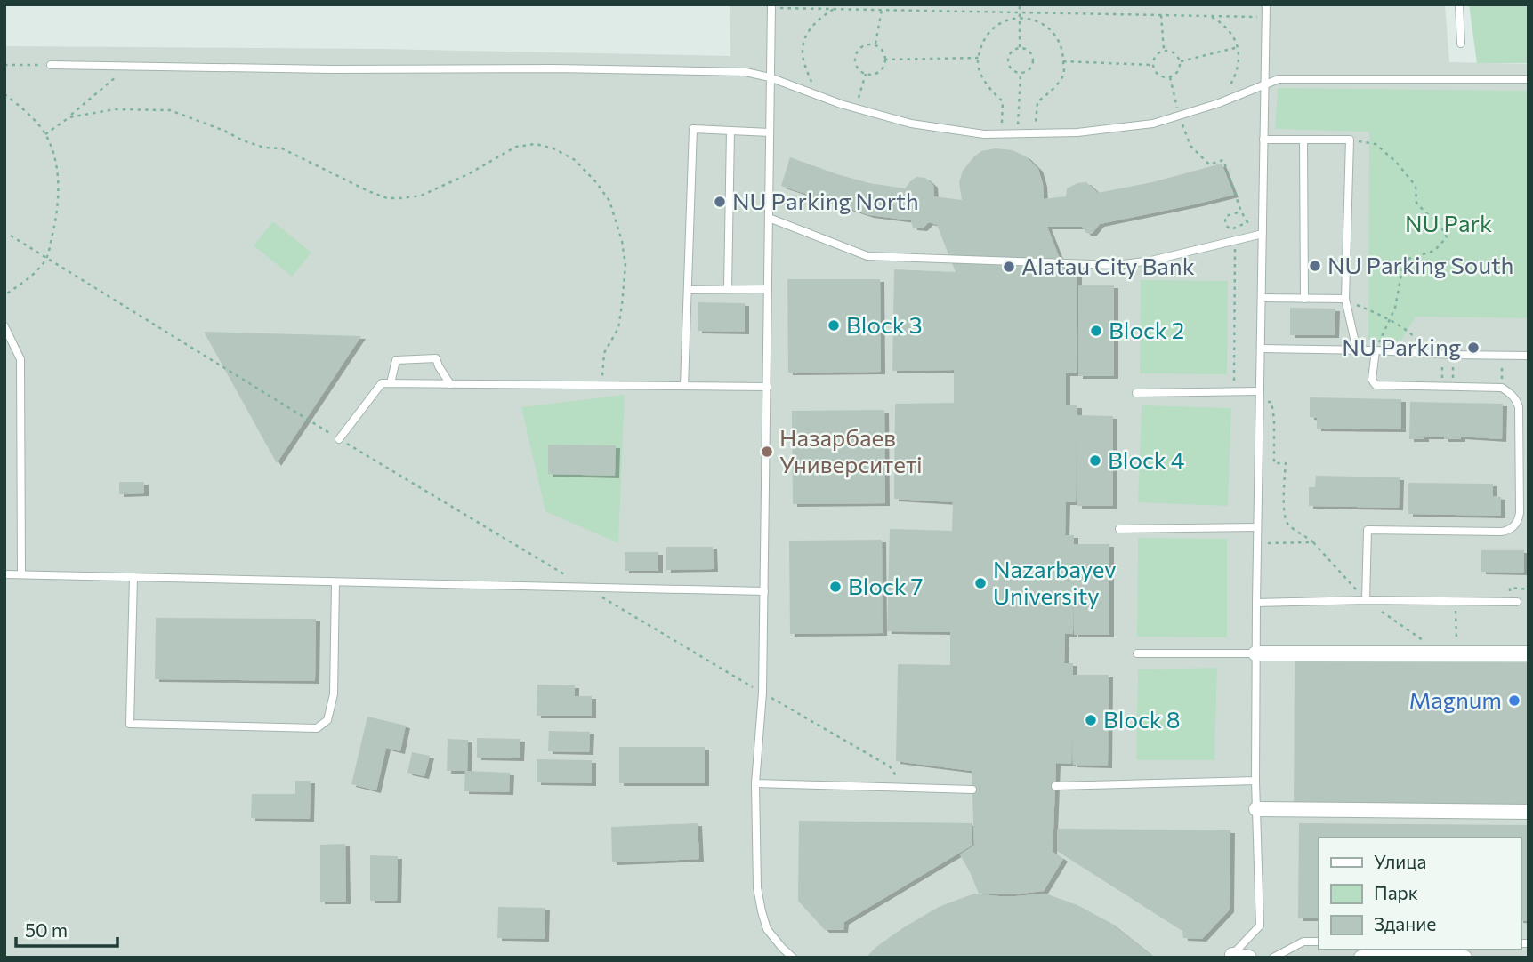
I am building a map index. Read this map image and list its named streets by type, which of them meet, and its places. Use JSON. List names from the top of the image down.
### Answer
{
  "parks": ["NU Park"],
  "places": [
    "NU Parking North",
    "NU Parking South",
    "Alatau City Bank",
    "Block 3",
    "Block 2",
    "NU Parking",
    "Назарбаев Университеті",
    "Block 4",
    "Nazarbayev University",
    "Block 7",
    "Magnum",
    "Block 8"
  ],
  "legend": ["Улица", "Парк", "Здание"],
  "scale_bar": "50 m"
}
